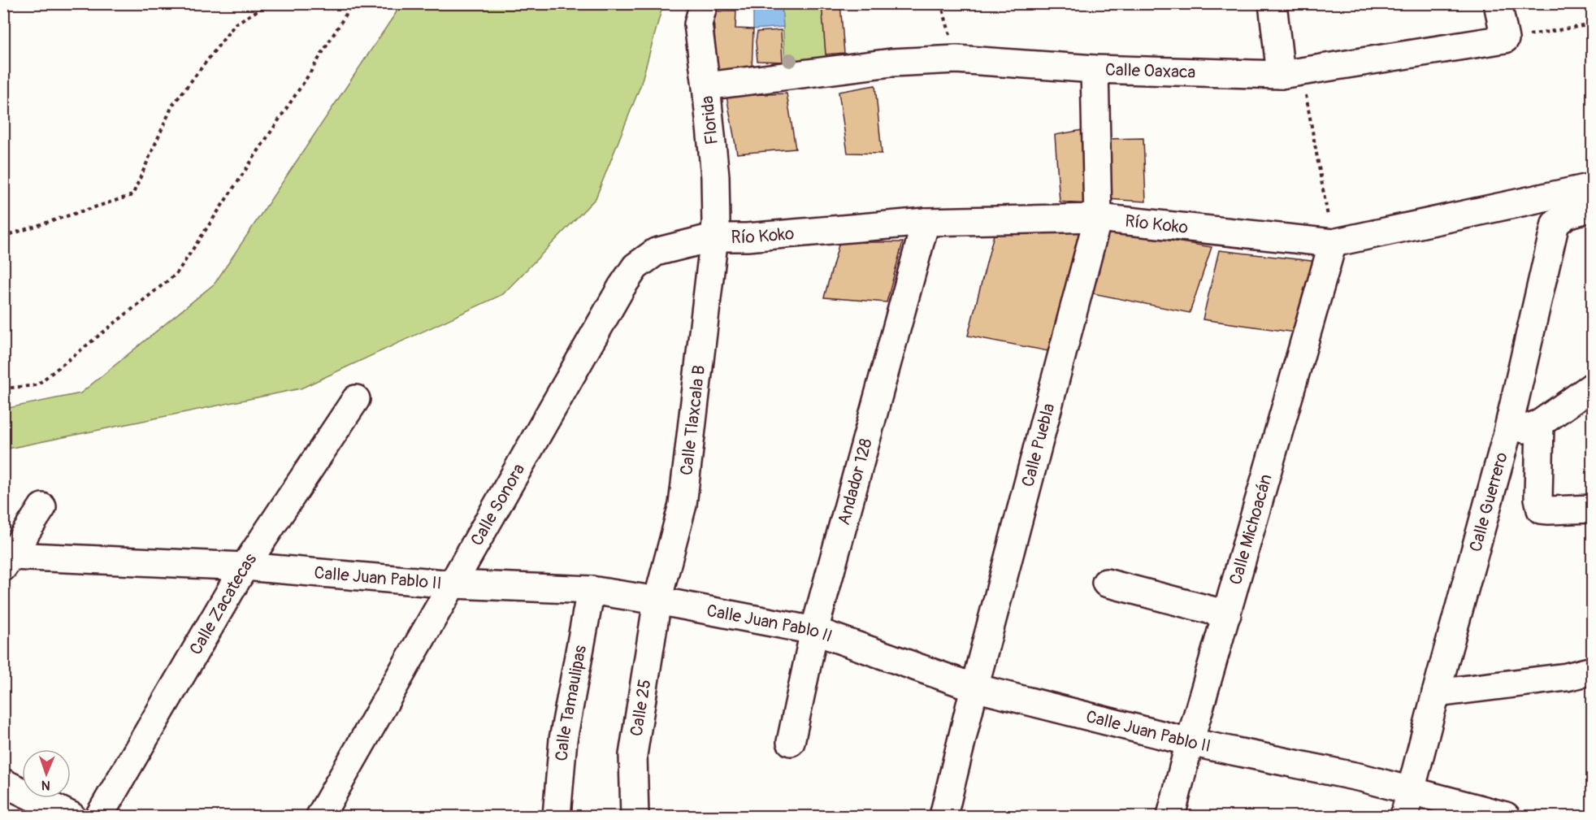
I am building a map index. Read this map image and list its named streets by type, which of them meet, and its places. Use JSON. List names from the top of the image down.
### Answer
{
  "streets": {
    "street": [
      "Calle Oaxaca",
      "Florida",
      "Río Koko",
      "Calle Tlaxcala B",
      "Calle Puebla",
      "Andador 128",
      "Calle Guerrero",
      "Calle Sonora",
      "Calle Michoacán",
      "Calle Juan Pablo II",
      "Calle Zacatecas",
      "Calle Tamaulipas",
      "Calle 25"
    ]
  },
  "crossings": [
    ["Calle Oaxaca", "Florida"],
    ["Calle Oaxaca", "Calle Puebla"],
    ["Florida", "Río Koko"],
    ["Florida", "Calle Tlaxcala B"],
    ["Florida", "Calle Sonora"],
    ["Río Koko", "Calle Tlaxcala B"],
    ["Río Koko", "Calle Puebla"],
    ["Río Koko", "Andador 128"],
    ["Río Koko", "Calle Sonora"],
    ["Río Koko", "Calle Michoacán"],
    ["Calle Tlaxcala B", "Calle Sonora"],
    ["Calle Tlaxcala B", "Calle Juan Pablo II"],
    ["Calle Tlaxcala B", "Calle 25"],
    ["Calle Puebla", "Calle Juan Pablo II"],
    ["Andador 128", "Calle Juan Pablo II"],
    ["Calle Guerrero", "Calle Juan Pablo II"],
    ["Calle Sonora", "Calle Juan Pablo II"],
    ["Calle Michoacán", "Calle Juan Pablo II"],
    ["Calle Juan Pablo II", "Calle Zacatecas"],
    ["Calle Juan Pablo II", "Calle Tamaulipas"],
    ["Calle Juan Pablo II", "Calle 25"]
  ],
  "north": "bottom"
}
